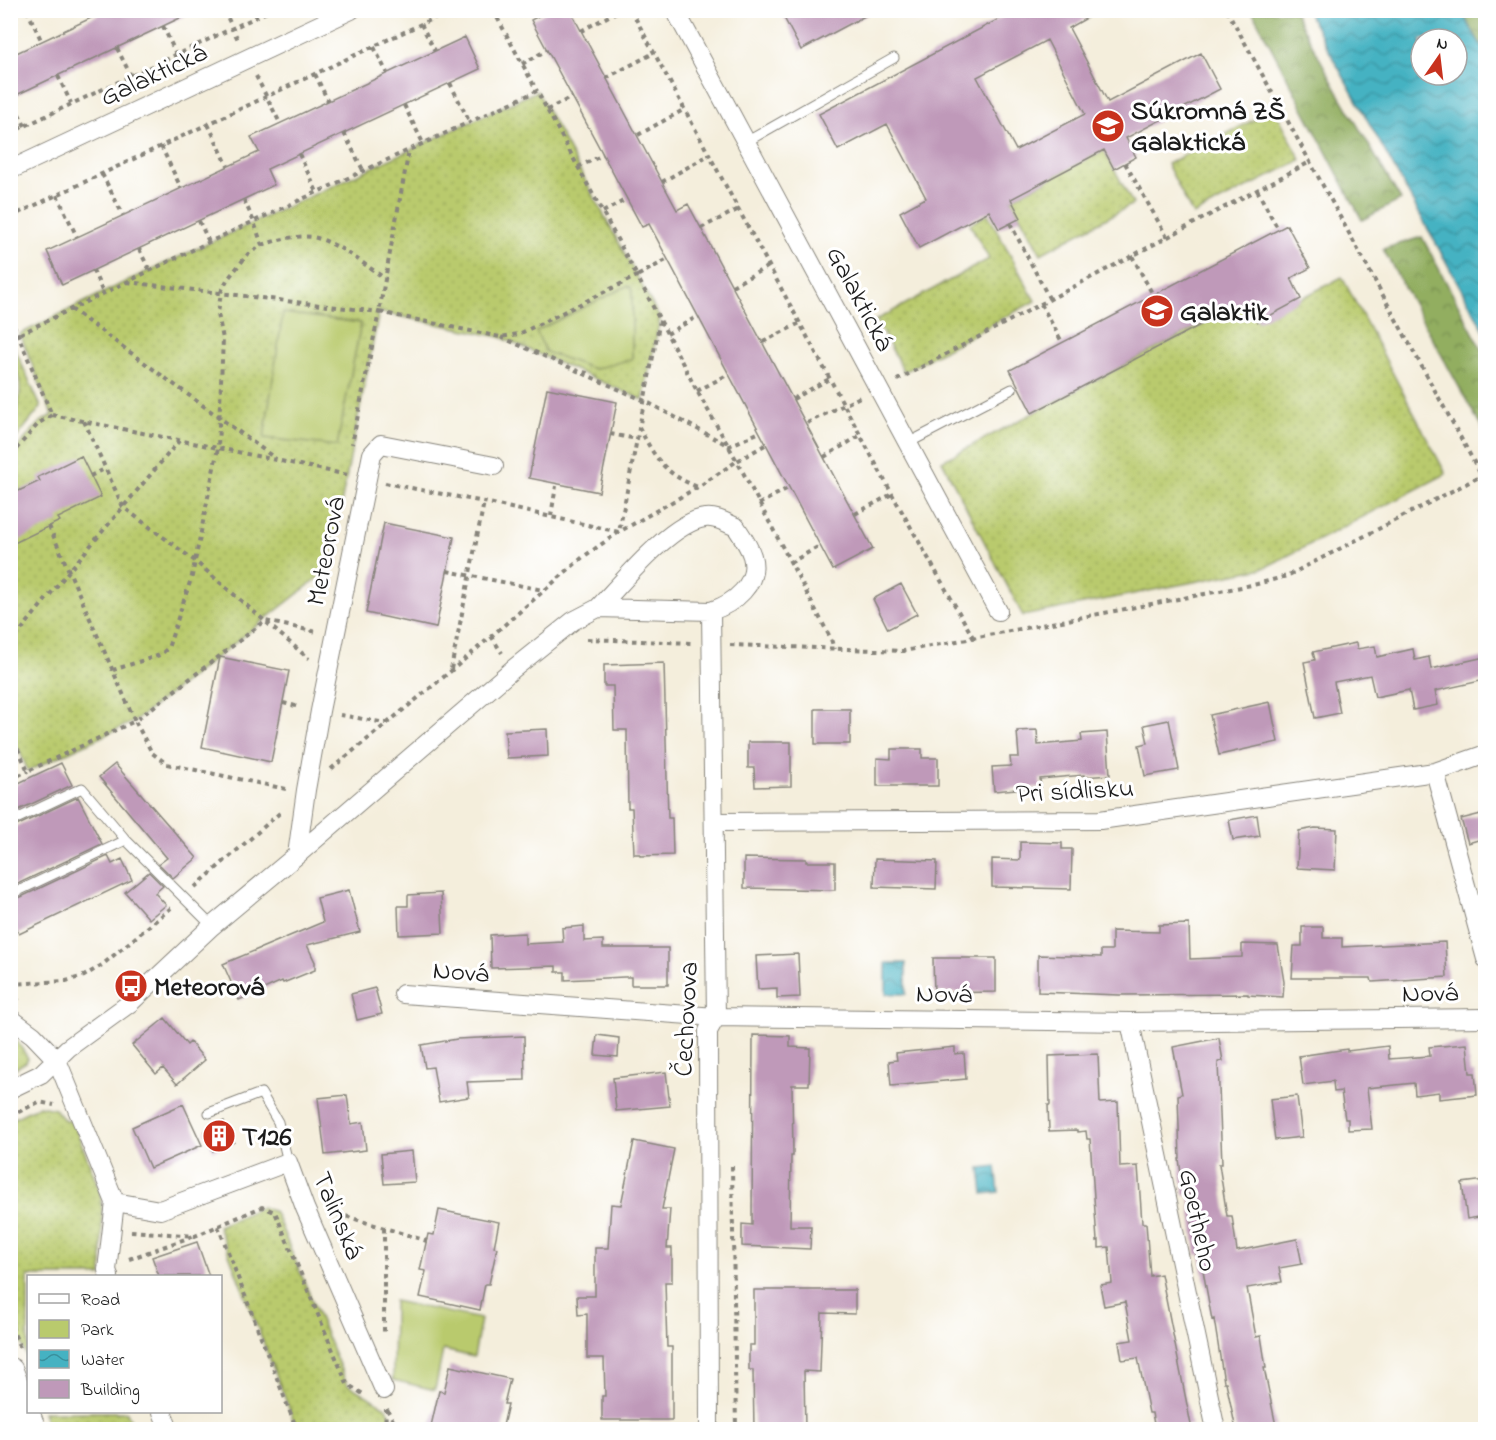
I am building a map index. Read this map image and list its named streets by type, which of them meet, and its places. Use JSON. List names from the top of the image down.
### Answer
{
  "streets": {
    "street": [
      "Galaktická",
      "Meteorová",
      "Pri sídlisku",
      "Nová",
      "Čechovova",
      "Talinská",
      "Goetheho"
    ]
  },
  "crossings": [
    ["Pri sídlisku", "Čechovova"],
    ["Nová", "Čechovova"],
    ["Nová", "Goetheho"]
  ],
  "places": {
    "school or university": ["Súkromná ZŠ Galaktická", "Galaktik"],
    "bus stop": ["Meteorová"],
    "building": ["T126"]
  },
  "legend": [
    "Road",
    "Park",
    "Water",
    "Building"
  ],
  "north": "top"
}
